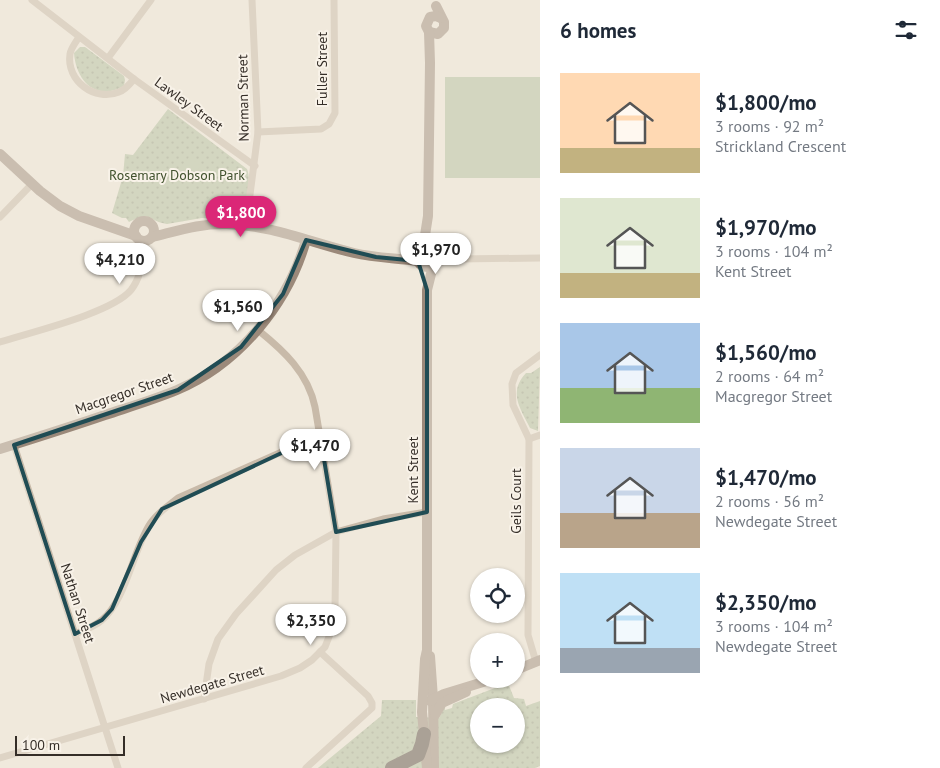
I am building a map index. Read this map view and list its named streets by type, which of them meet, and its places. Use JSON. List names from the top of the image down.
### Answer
{
  "streets": {
    "street": [
      "Fuller Street",
      "Norman Street",
      "Lawley Street",
      "Macgregor Street",
      "Kent Street",
      "Geils Court",
      "Nathan Street",
      "Newdegate Street"
    ]
  },
  "crossings": [
    ["Fuller Street", "Norman Street"],
    ["Norman Street", "Lawley Street"],
    ["Macgregor Street", "Nathan Street"],
    ["Macgregor Street", "Newdegate Street"],
    ["Nathan Street", "Newdegate Street"]
  ],
  "parks": ["Rosemary Dobson Park"],
  "scale_bar": "100 m",
  "page": {
    "heading": "6 homes",
    "list": [
      {
        "name": "$1,800/mo",
        "note": "3 rooms · 92 m² · Strickland Crescent"
      },
      {
        "name": "$1,970/mo",
        "note": "3 rooms · 104 m² · Kent Street"
      },
      {
        "name": "$1,560/mo",
        "note": "2 rooms · 64 m² · Macgregor Street"
      },
      {
        "name": "$1,470/mo",
        "note": "2 rooms · 56 m² · Newdegate Street"
      },
      {
        "name": "$2,350/mo",
        "note": "3 rooms · 104 m² · Newdegate Street"
      }
    ],
    "price": [
      "$1,800",
      "$1,970",
      "$4,210",
      "$1,560",
      "$1,470",
      "$2,350"
    ],
    "map_buttons": ["+", "−"],
    "scale": "100 m"
  }
}
